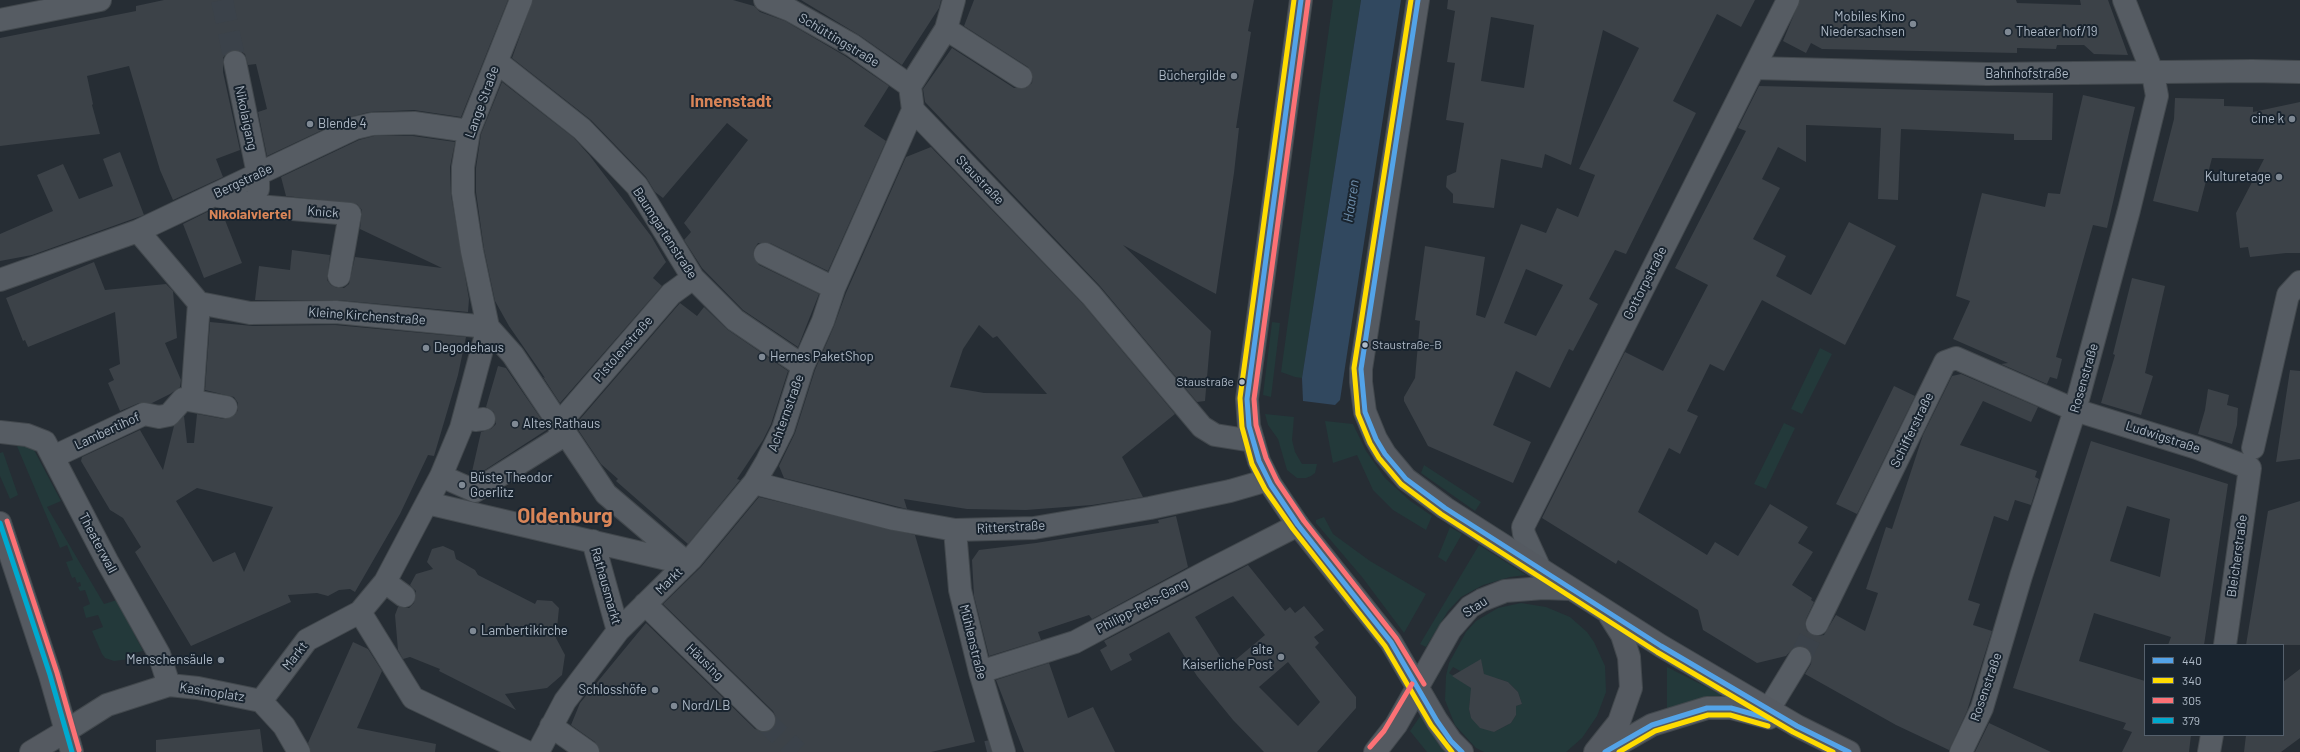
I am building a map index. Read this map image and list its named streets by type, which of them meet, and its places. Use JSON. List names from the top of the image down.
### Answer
{
  "streets": {
    "street": [
      "Schüttingstraße",
      "Bahnhofstraße",
      "Lange Straße",
      "Nikolaigang",
      "Staustraße",
      "Bergstraße",
      "Knick",
      "Baumgartenstraße",
      "Gottorpstraße",
      "Kleine Kirchenstraße",
      "Pistolenstraße",
      "Rosenstraße",
      "Achternstraße",
      "Schifferstraße",
      "Lambertihof",
      "Ludwigstraße",
      "Ritterstraße",
      "Theaterwall",
      "Bleicherstraße",
      "Markt",
      "Rathausmarkt",
      "Philipp-Reis-Gang",
      "Stau",
      "Mühlenstraße",
      "Häusing",
      "Kasinoplatz"
    ]
  },
  "crossings": [
    ["Bahnhofstraße", "Gottorpstraße"],
    ["Bahnhofstraße", "Rosenstraße"],
    ["Lange Straße", "Bergstraße"],
    ["Lange Straße", "Baumgartenstraße"],
    ["Lange Straße", "Kleine Kirchenstraße"],
    ["Lange Straße", "Markt"],
    ["Nikolaigang", "Bergstraße"],
    ["Staustraße", "Achternstraße"],
    ["Bergstraße", "Knick"],
    ["Baumgartenstraße", "Pistolenstraße"],
    ["Baumgartenstraße", "Achternstraße"],
    ["Kleine Kirchenstraße", "Markt"],
    ["Pistolenstraße", "Markt"],
    ["Rosenstraße", "Schifferstraße"],
    ["Rosenstraße", "Ludwigstraße"],
    ["Achternstraße", "Ritterstraße"],
    ["Achternstraße", "Markt"],
    ["Achternstraße", "Rathausmarkt"],
    ["Schifferstraße", "Ludwigstraße"],
    ["Lambertihof", "Theaterwall"],
    ["Ludwigstraße", "Bleicherstraße"],
    ["Ritterstraße", "Mühlenstraße"],
    ["Theaterwall", "Kasinoplatz"],
    ["Markt", "Rathausmarkt"],
    ["Markt", "Häusing"],
    ["Markt", "Kasinoplatz"],
    ["Philipp-Reis-Gang", "Mühlenstraße"]
  ],
  "districts": ["Innenstadt", "Nikolaiviertel", "Oldenburg"],
  "water": ["Haaren"],
  "places": [
    "Mobiles Kino Niedersachsen",
    "Theater hof/19",
    "Büchergilde",
    "cine k",
    "Blende 4",
    "Kulturetage",
    "Staustraße-B",
    "Degodehaus",
    "Hernes PaketShop",
    "Staustraße",
    "Altes Rathaus",
    "Büste Theodor Goerlitz",
    "Lambertikirche",
    "alte Kaiserliche Post",
    "Menschensäule",
    "Schlosshöfe",
    "Nord/LB"
  ],
  "lines": [
    "transit line 440",
    "transit line 340",
    "transit line 305",
    "transit line 379"
  ],
  "legend": [
    "440",
    "340",
    "305",
    "379"
  ]
}
